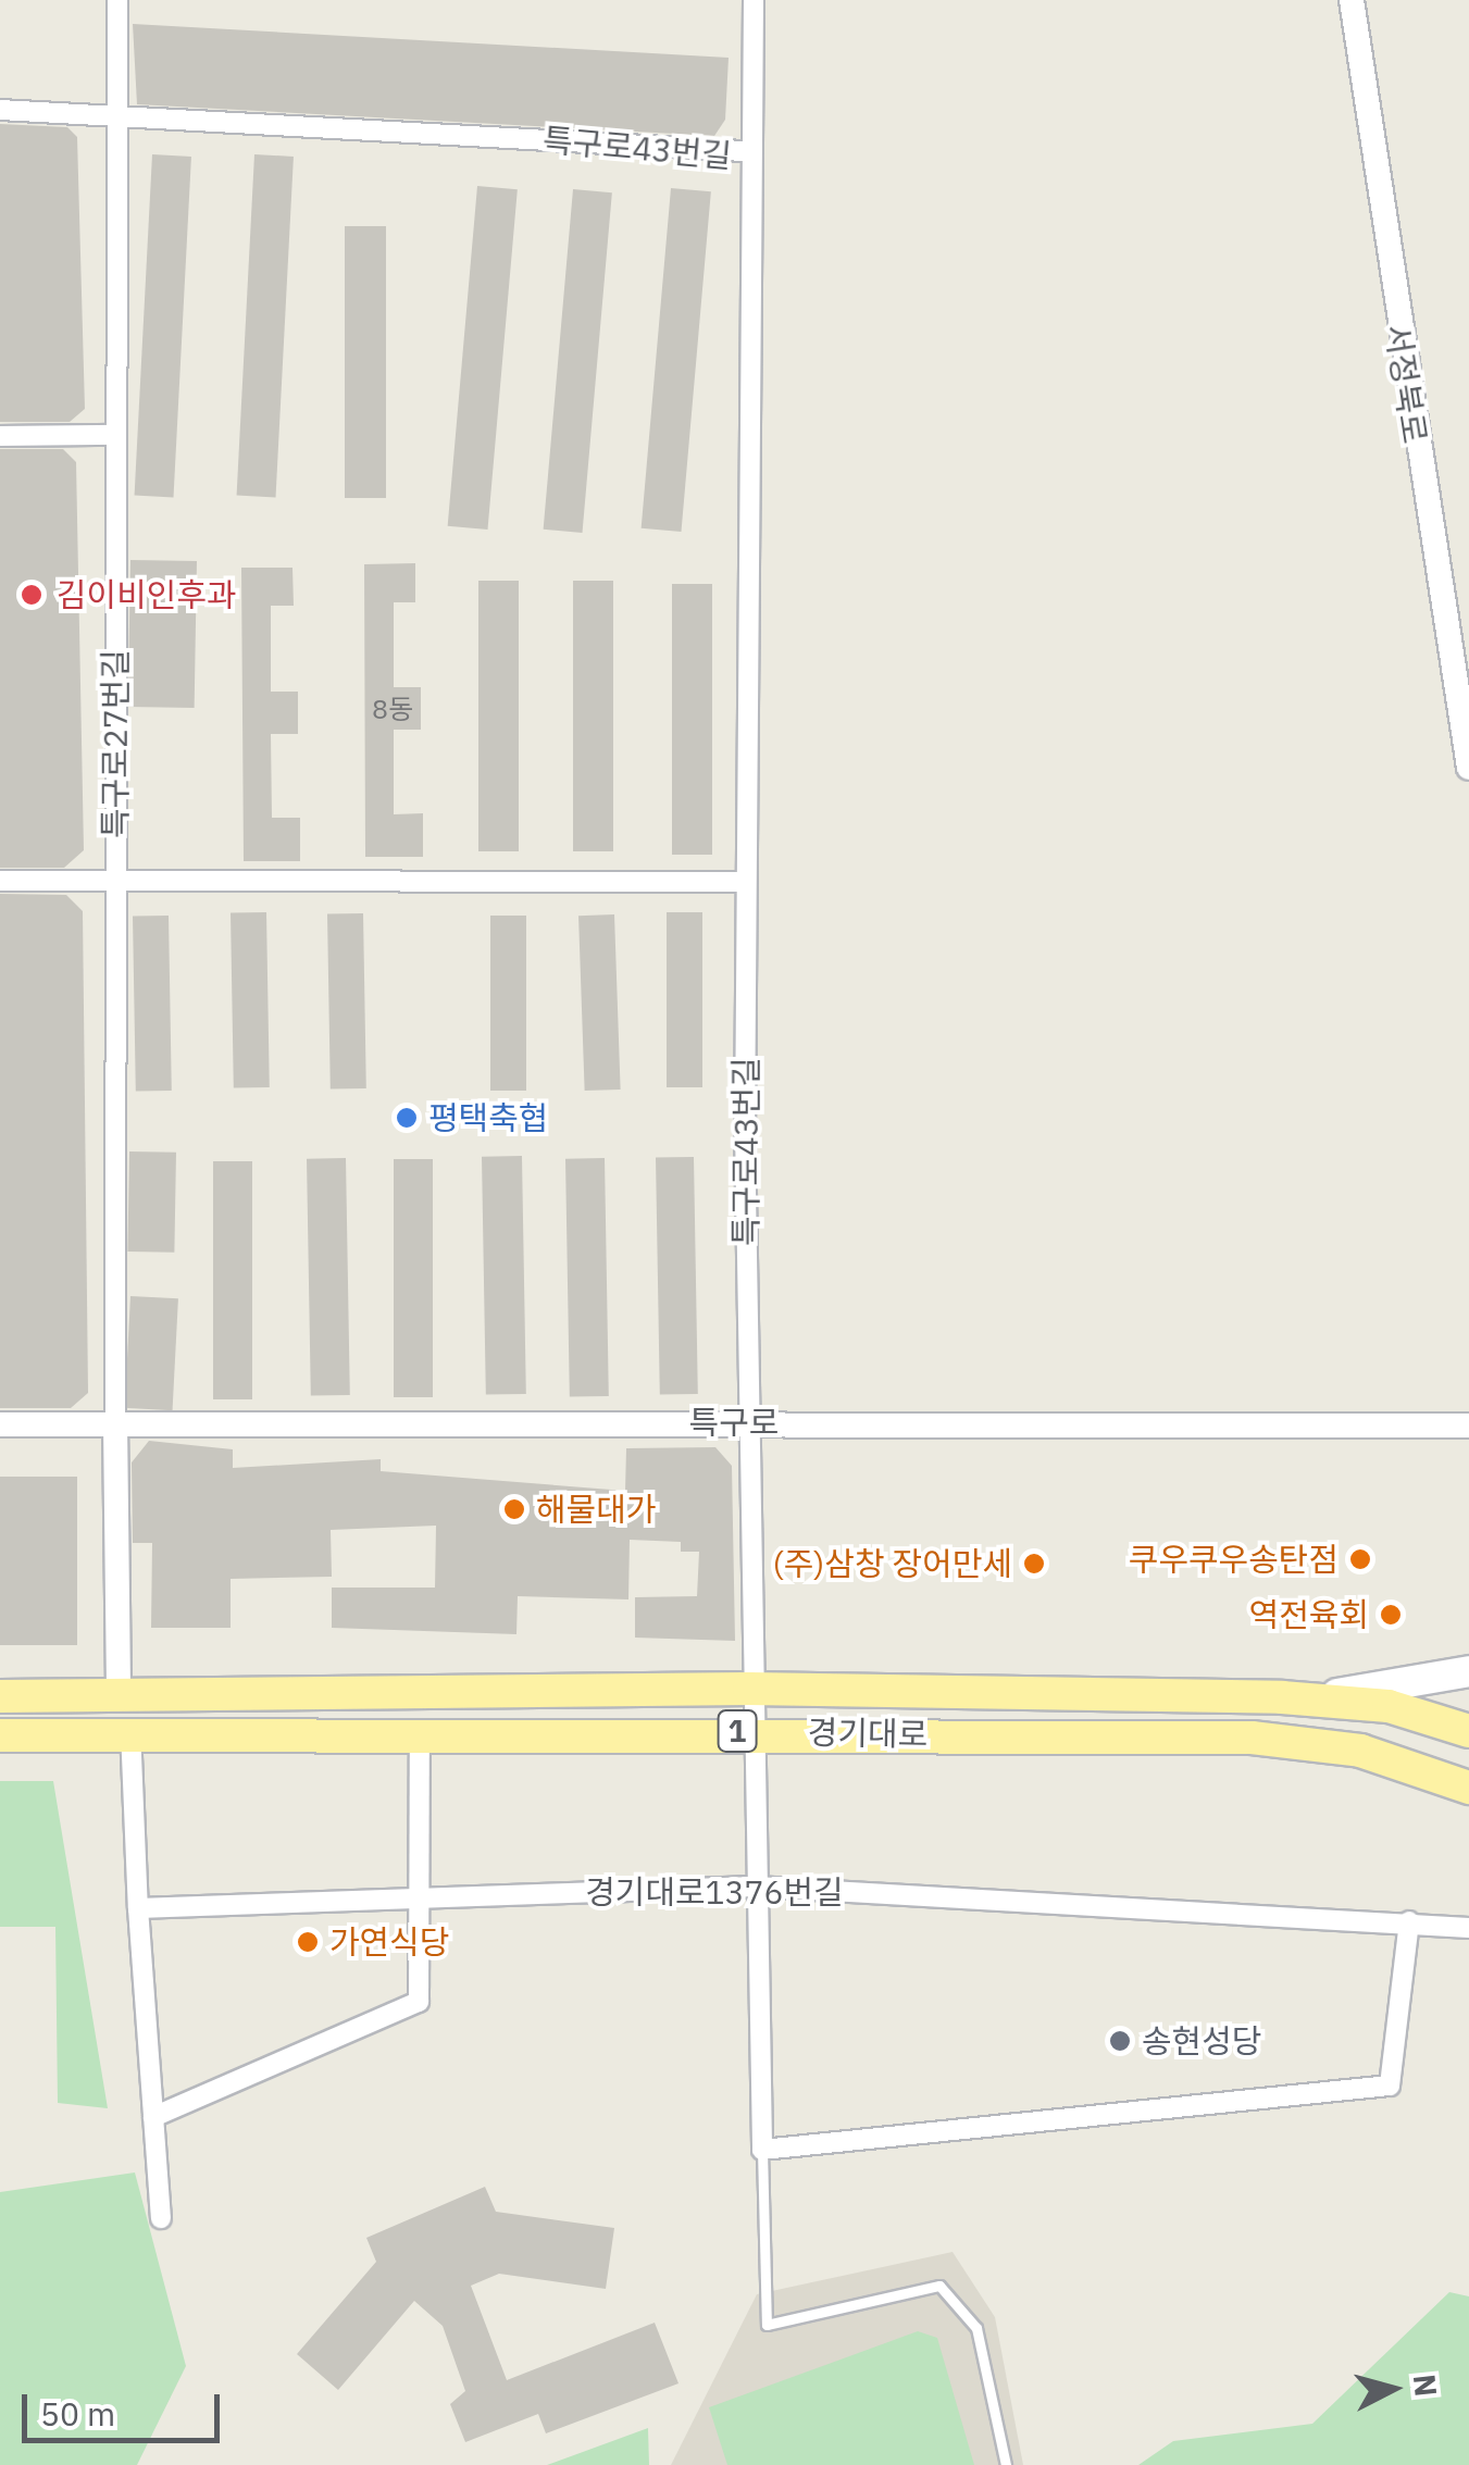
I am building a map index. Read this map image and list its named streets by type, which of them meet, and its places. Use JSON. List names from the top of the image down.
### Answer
{
  "streets": {
    "main road": ["1", "경기대로"],
    "street": [
      "특구로43번길",
      "서정북로",
      "특구로27번길",
      "특구로",
      "경기대로1376번길"
    ]
  },
  "crossings": [
    ["특구로43번길", "특구로27번길"],
    ["특구로43번길", "특구로"],
    ["특구로43번길", "경기대로"],
    ["특구로43번길", "경기대로1376번길"],
    ["특구로27번길", "특구로"]
  ],
  "places": [
    "김이비인후과",
    "평택축협",
    "해물대가",
    "쿠우쿠우송탄점",
    "(주)삼창 장어만세",
    "역전육회",
    "가연식당",
    "송현성당"
  ],
  "house_numbers": ["8동"],
  "scale_bar": "50 m",
  "north": "right"
}
